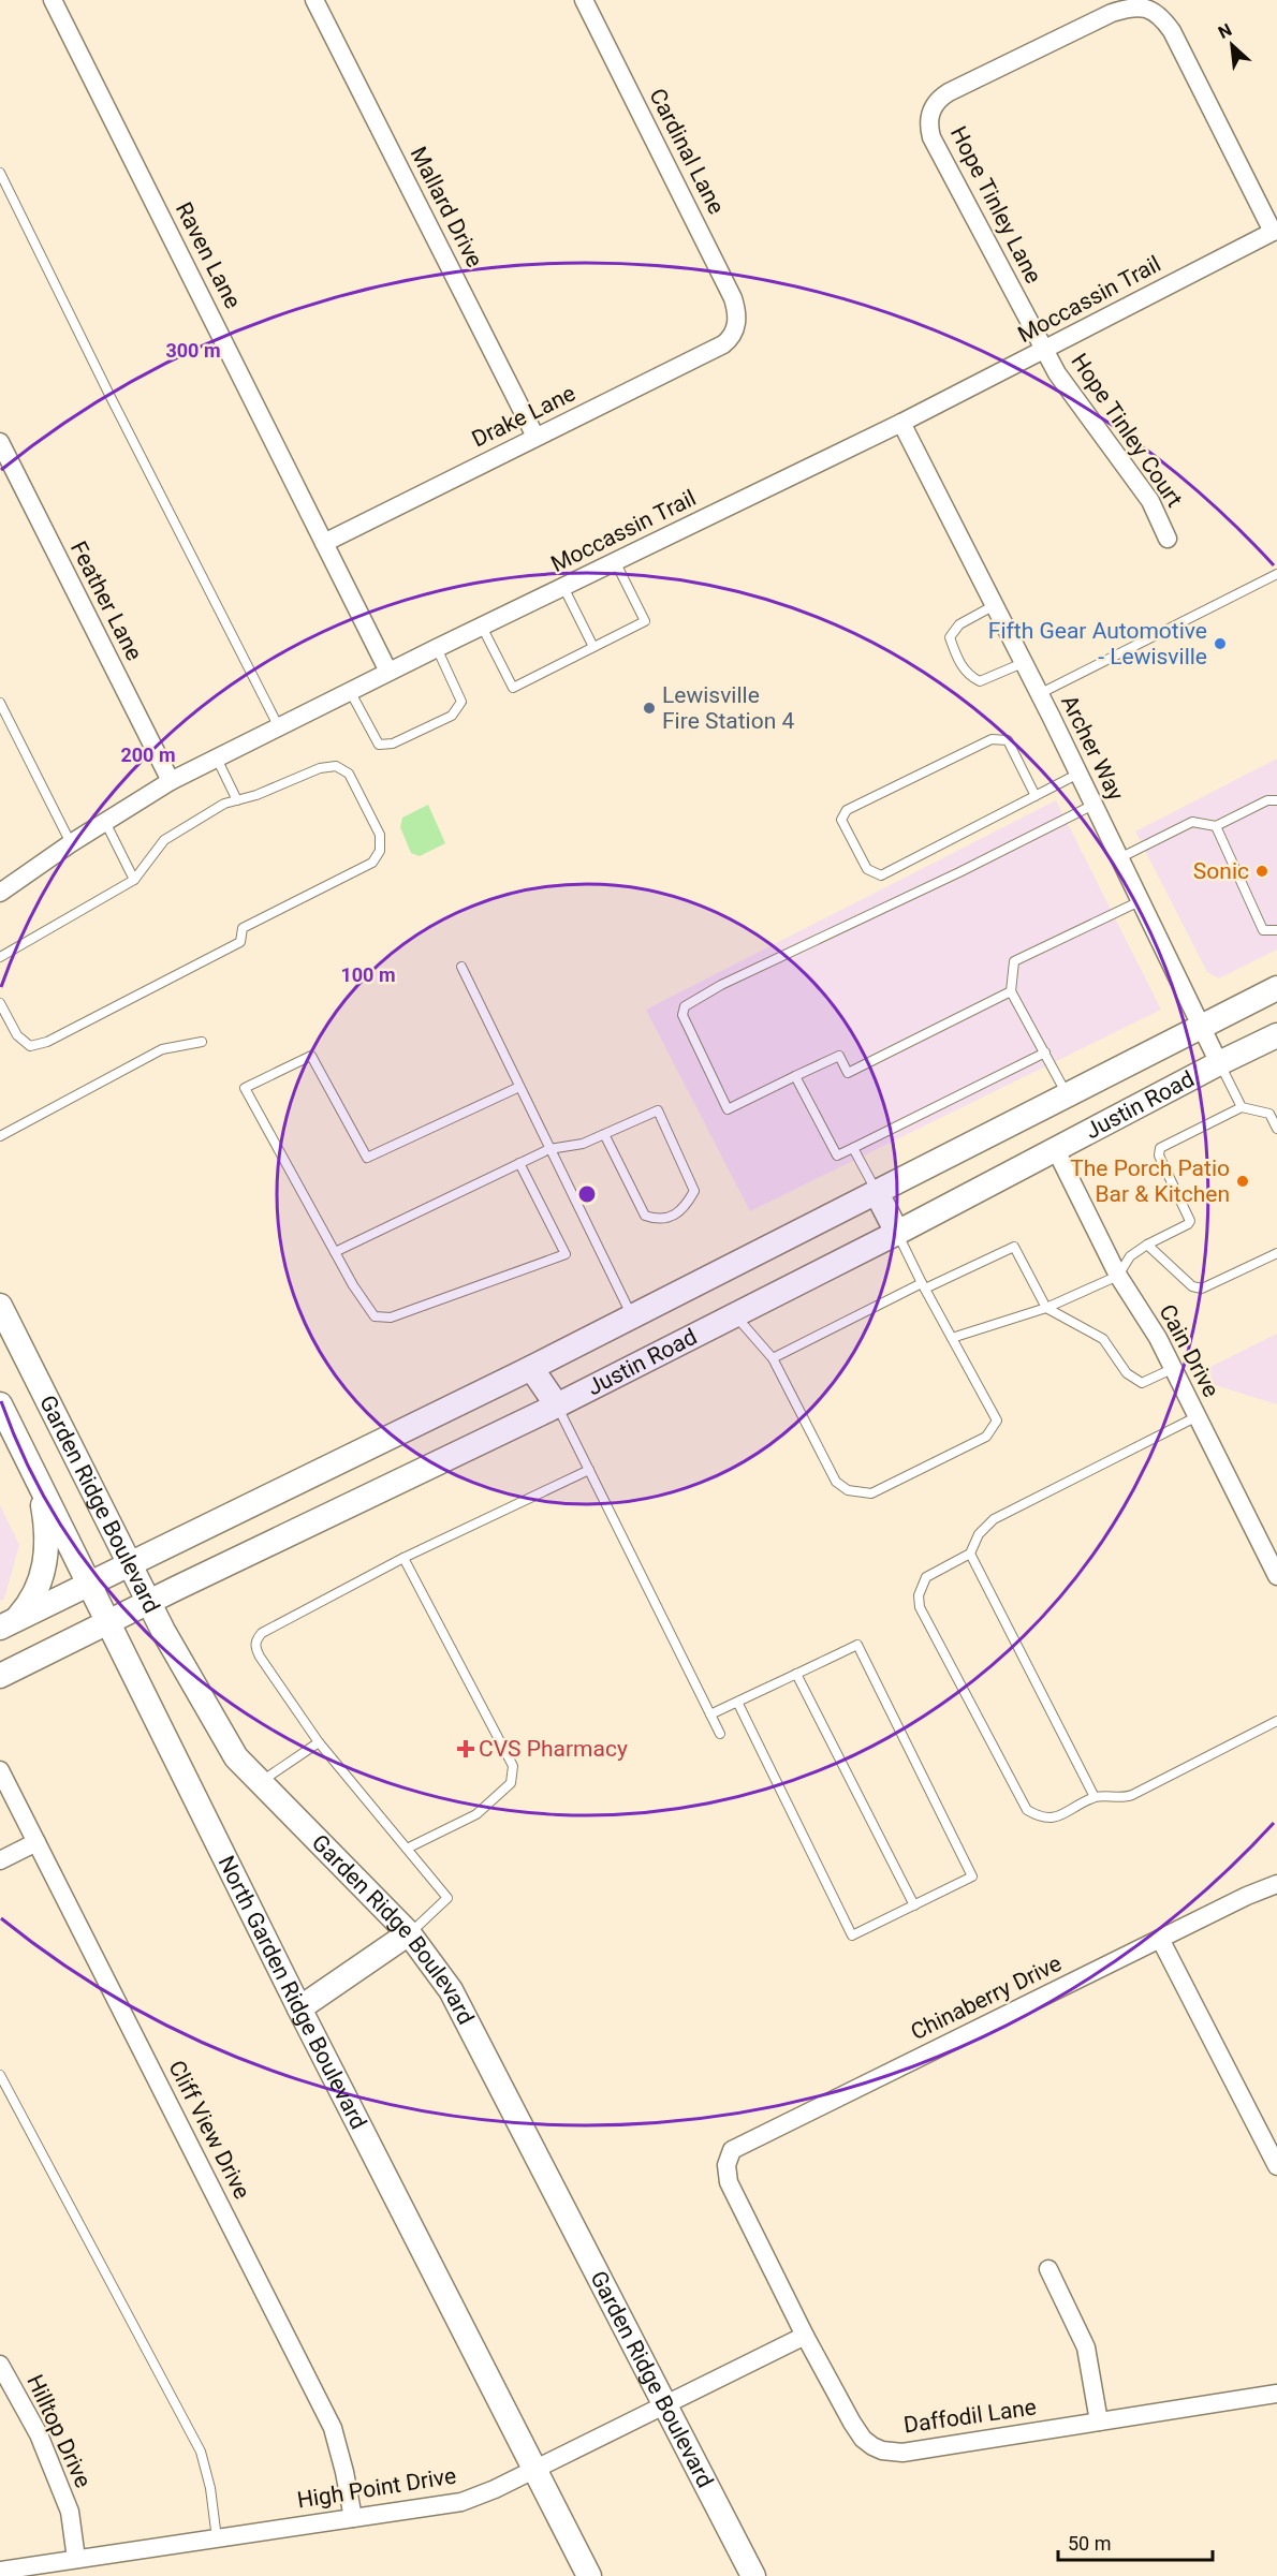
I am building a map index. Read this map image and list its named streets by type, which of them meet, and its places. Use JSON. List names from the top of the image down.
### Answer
{
  "streets": {
    "main road": ["Justin Road", "Garden Ridge Boulevard", "North Garden Ridge Boulevard"],
    "street": [
      "Cardinal Lane",
      "Hope Tinley Lane",
      "Mallard Drive",
      "Raven Lane",
      "Moccassin Trail",
      "Drake Lane",
      "Hope Tinley Court",
      "Feather Lane",
      "Archer Way",
      "Cain Drive",
      "Chinaberry Drive",
      "Cliff View Drive",
      "Daffodil Lane",
      "Hilltop Drive",
      "High Point Drive"
    ]
  },
  "crossings": [
    ["Cardinal Lane", "Drake Lane"],
    ["Hope Tinley Lane", "Moccassin Trail"],
    ["Hope Tinley Lane", "Hope Tinley Court"],
    ["Mallard Drive", "Drake Lane"],
    ["Raven Lane", "Moccassin Trail"],
    ["Raven Lane", "Drake Lane"],
    ["Moccassin Trail", "Hope Tinley Court"],
    ["Moccassin Trail", "Feather Lane"],
    ["Moccassin Trail", "Archer Way"],
    ["Archer Way", "Justin Road"],
    ["Justin Road", "Cain Drive"],
    ["Justin Road", "Garden Ridge Boulevard"],
    ["Justin Road", "North Garden Ridge Boulevard"],
    ["Garden Ridge Boulevard", "High Point Drive"],
    ["North Garden Ridge Boulevard", "High Point Drive"],
    ["Chinaberry Drive", "Daffodil Lane"],
    ["Cliff View Drive", "High Point Drive"],
    ["Daffodil Lane", "High Point Drive"],
    ["Hilltop Drive", "High Point Drive"]
  ],
  "places": {
    "other": [
      "Fifth Gear Automotive - Lewisville",
      "Lewisville Fire Station 4",
      "Sonic",
      "The Porch Patio Bar & Kitchen"
    ],
    "health": ["CVS Pharmacy"]
  },
  "scale_bar": "50 m",
  "north": "top left",
  "rings": ["300 m", "200 m", "100 m"]
}
